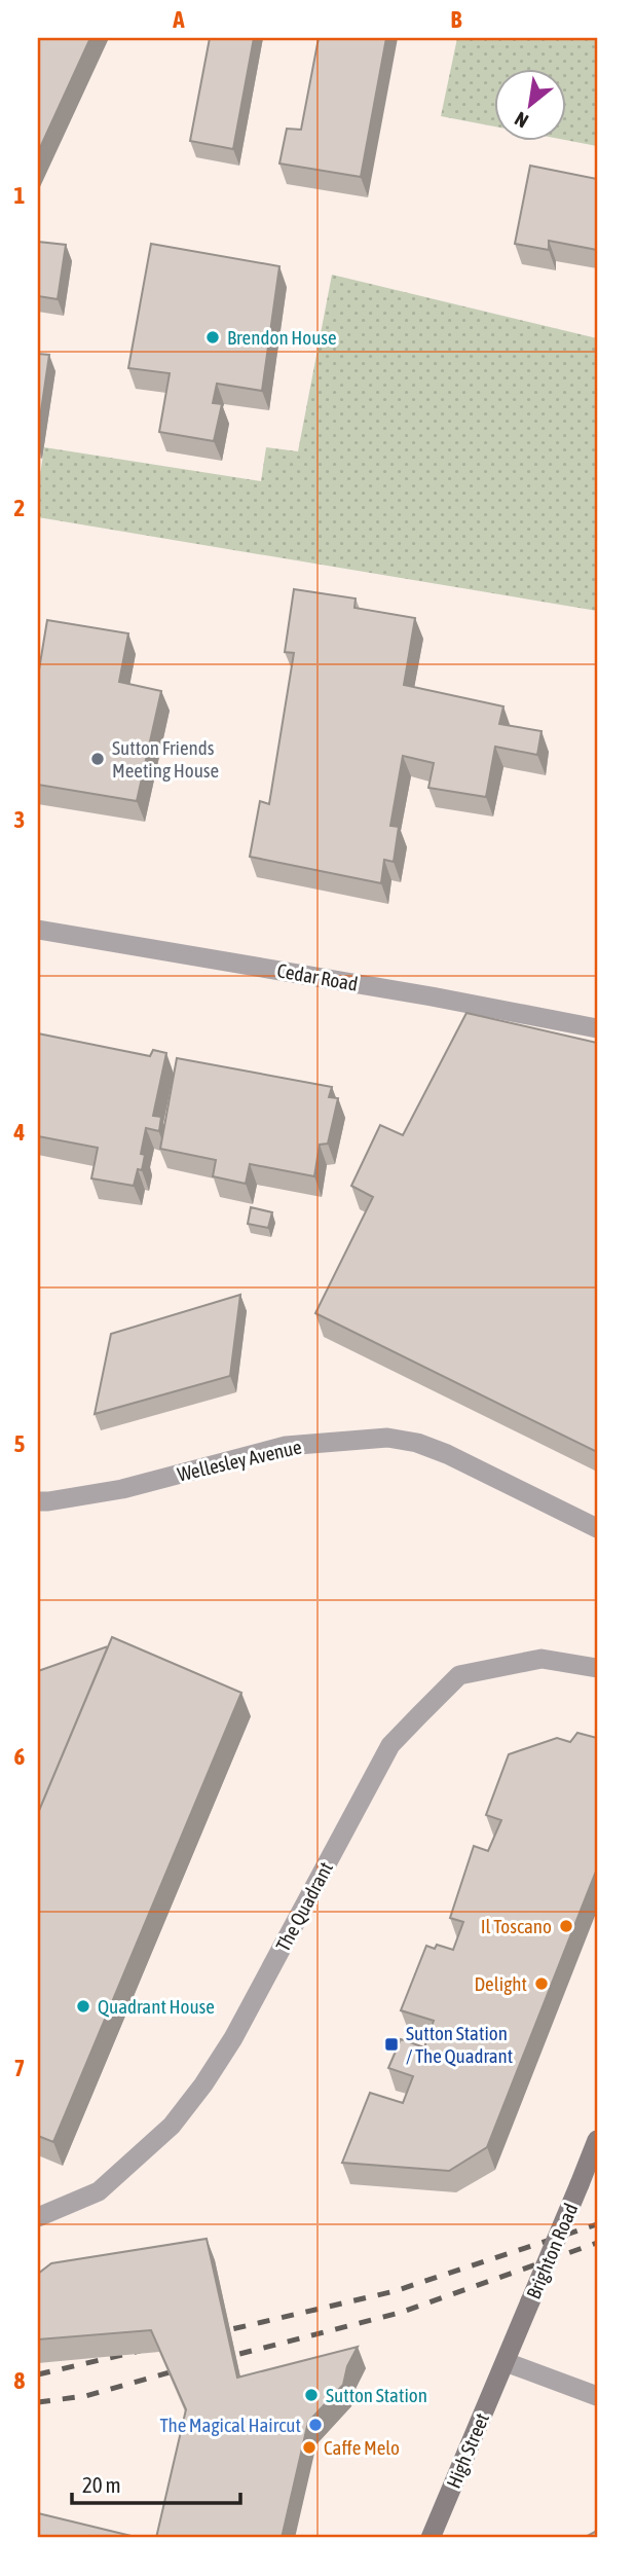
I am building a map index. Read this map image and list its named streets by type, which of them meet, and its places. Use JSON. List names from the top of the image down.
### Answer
{
  "streets": {
    "main road": ["Brighton Road", "High Street"],
    "street": ["Cedar Road", "Wellesley Avenue", "The Quadrant"]
  },
  "crossings": [
    ["Brighton Road", "High Street"]
  ],
  "places": {
    "other": [
      "Brendon House",
      "Sutton Friends Meeting House",
      "Il Toscano",
      "Delight",
      "Quadrant House",
      "Sutton Station",
      "The Magical Haircut",
      "Caffe Melo"
    ],
    "transit": ["Sutton Station / The Quadrant"]
  },
  "scale_bar": "20 m",
  "north": "bottom left",
  "grid": {
    "columns": ["A", "B"],
    "rows": [
      "1",
      "2",
      "3",
      "4",
      "5",
      "6",
      "7",
      "8"
    ]
  }
}
